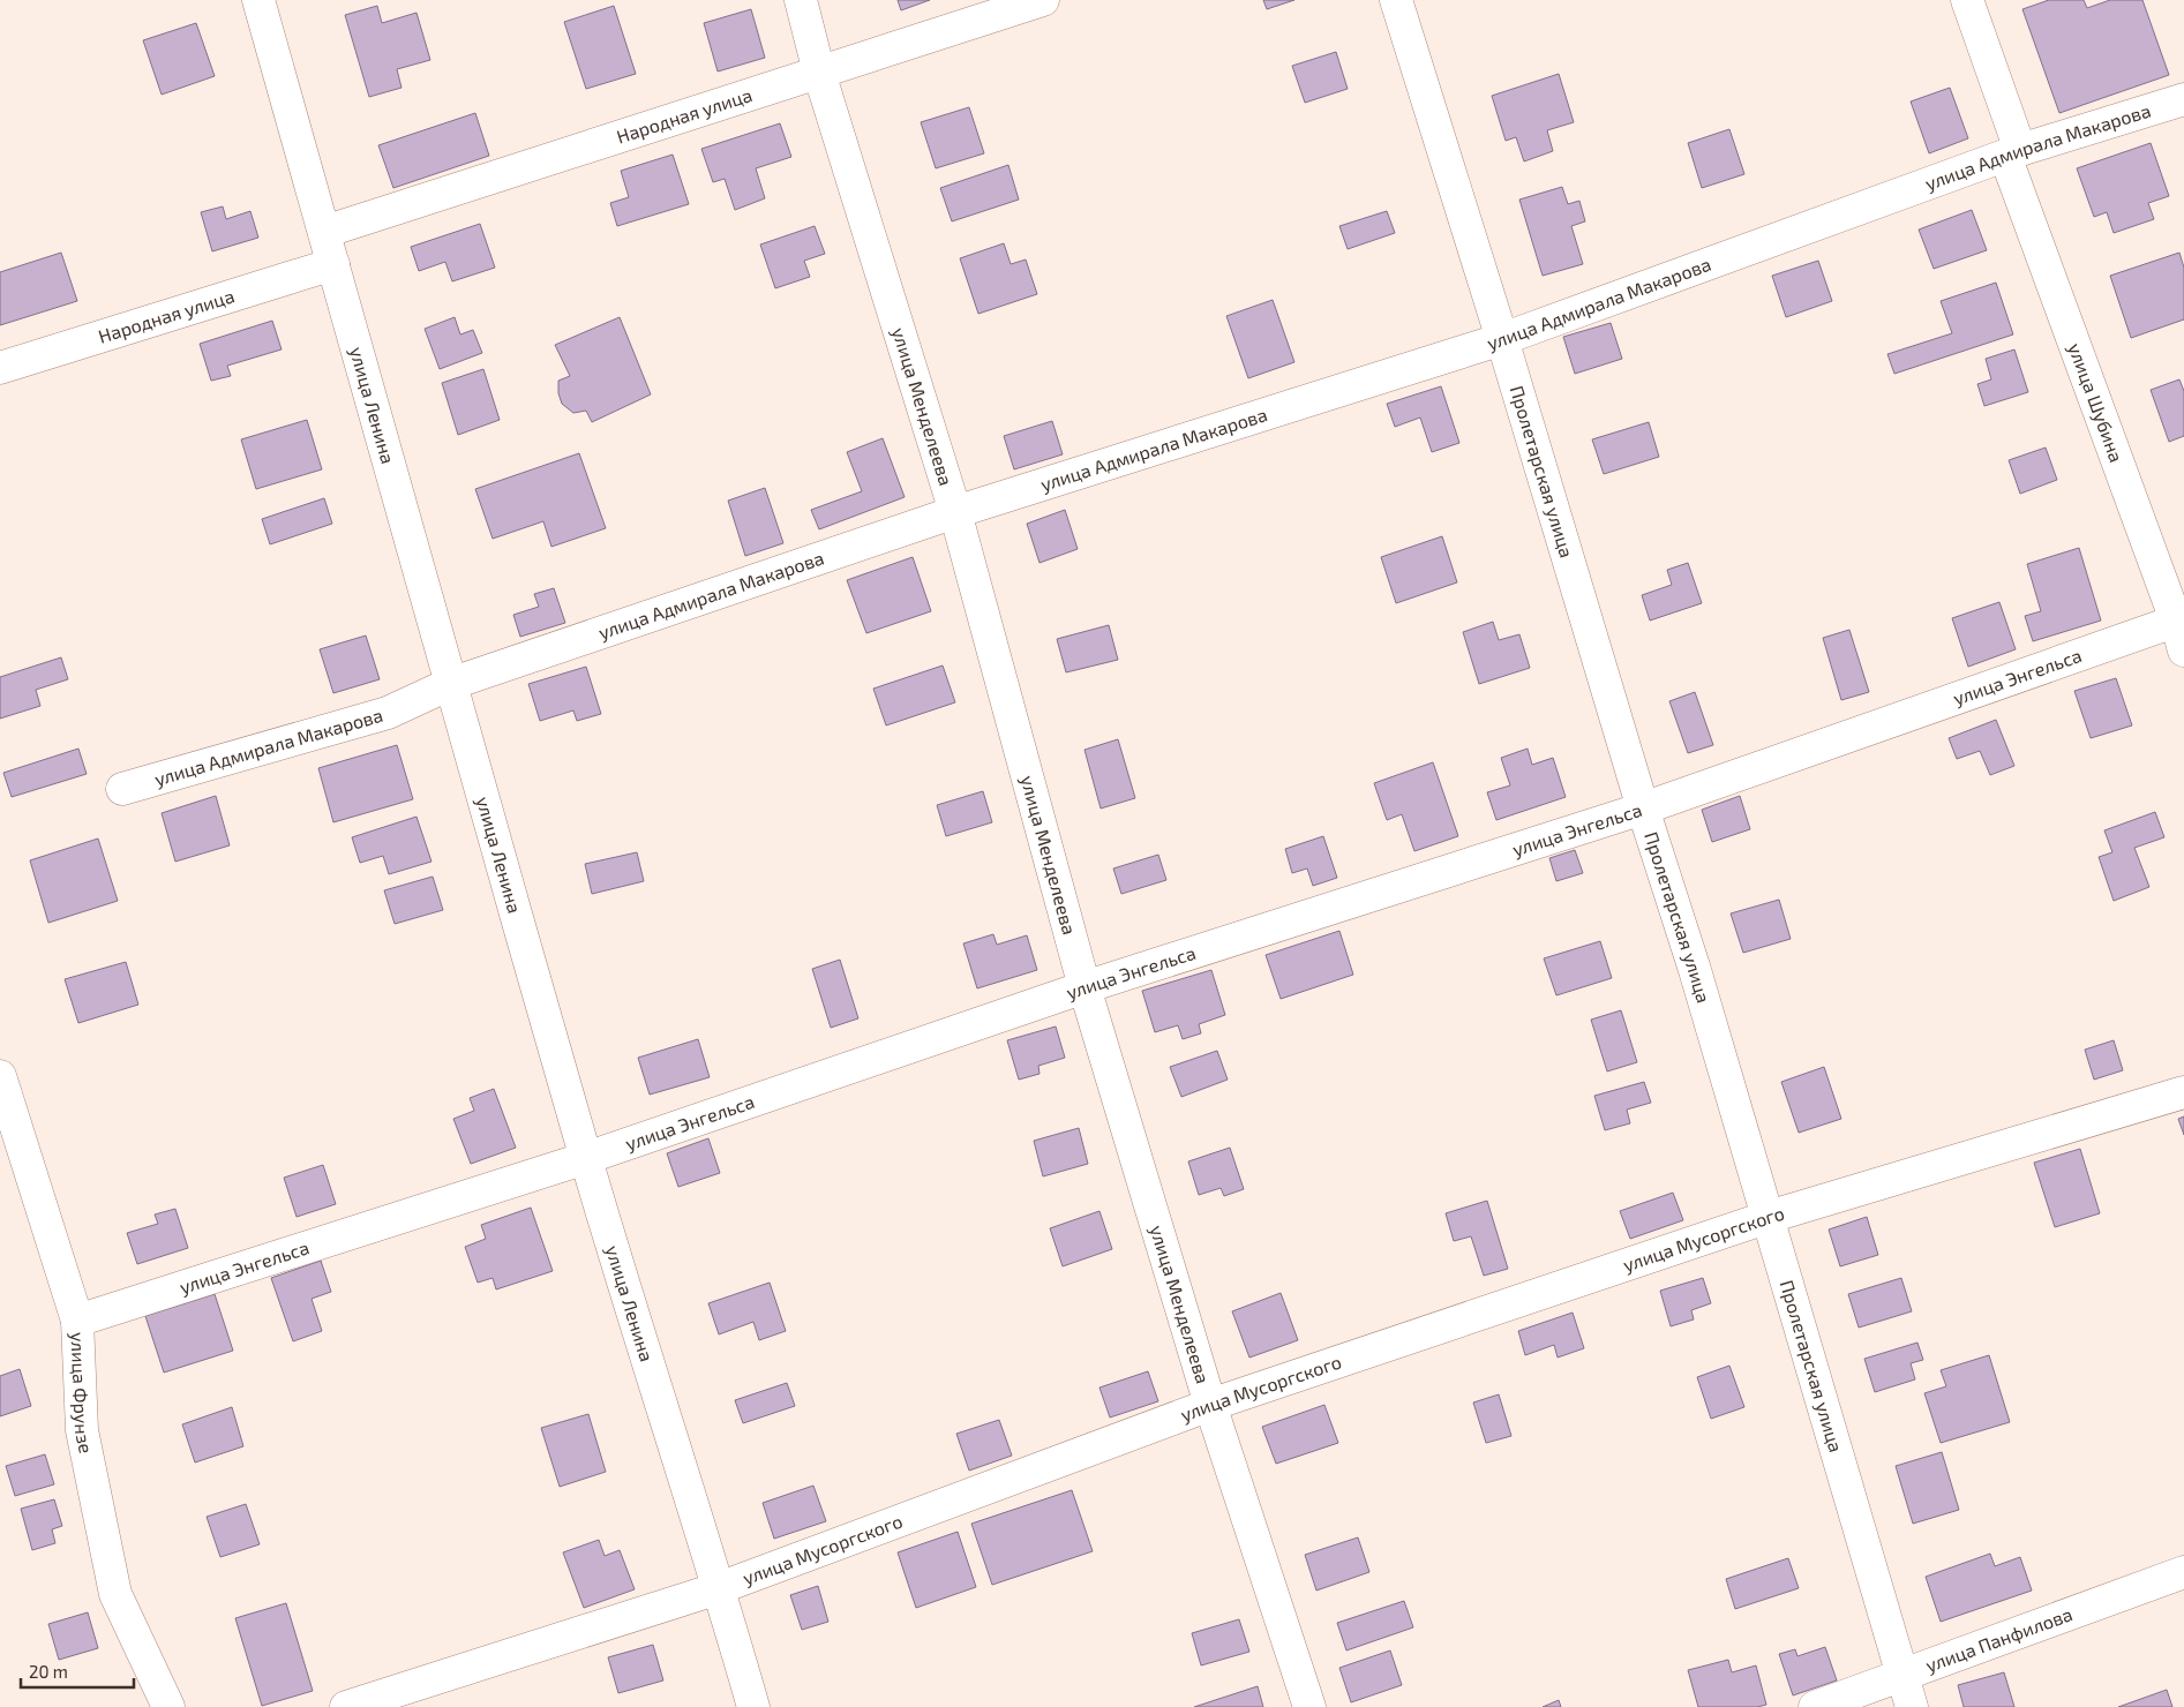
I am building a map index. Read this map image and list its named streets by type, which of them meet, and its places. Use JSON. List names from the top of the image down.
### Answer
{
  "streets": {
    "street": [
      "Народная улица",
      "улица Адмирала Макарова",
      "улица Шубина",
      "улица Ленина",
      "улица Менделеева",
      "Пролетарская улица",
      "улица Энгельса",
      "улица Мусоргского",
      "улица Фрунзе",
      "улица Панфилова"
    ]
  },
  "crossings": [
    ["Народная улица", "улица Ленина"],
    ["Народная улица", "улица Менделеева"],
    ["улица Адмирала Макарова", "улица Шубина"],
    ["улица Адмирала Макарова", "улица Ленина"],
    ["улица Адмирала Макарова", "улица Менделеева"],
    ["улица Адмирала Макарова", "Пролетарская улица"],
    ["улица Шубина", "улица Энгельса"],
    ["улица Ленина", "улица Энгельса"],
    ["улица Ленина", "улица Мусоргского"],
    ["улица Менделеева", "улица Энгельса"],
    ["улица Менделеева", "улица Мусоргского"],
    ["Пролетарская улица", "улица Энгельса"],
    ["Пролетарская улица", "улица Мусоргского"],
    ["Пролетарская улица", "улица Панфилова"],
    ["улица Энгельса", "улица Фрунзе"]
  ],
  "scale_bar": "20 m"
}
